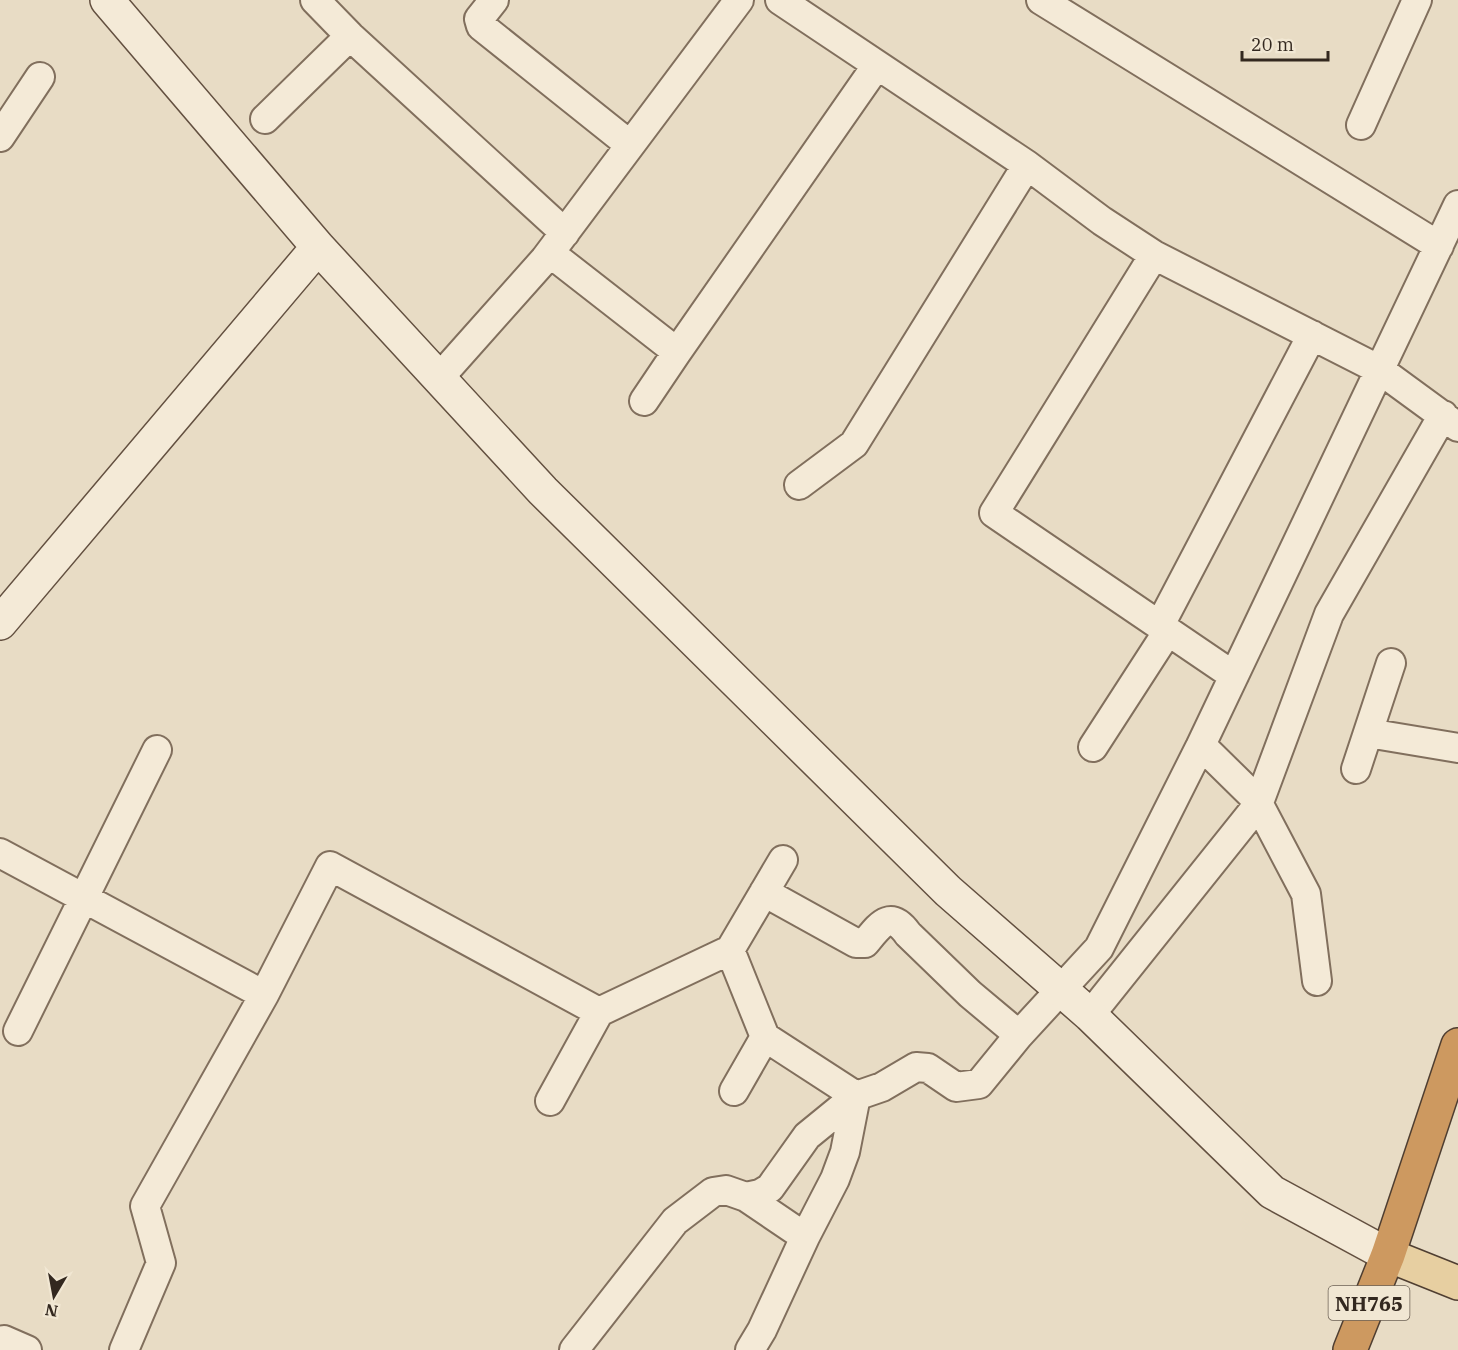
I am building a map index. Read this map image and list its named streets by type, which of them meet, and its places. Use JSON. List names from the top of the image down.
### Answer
{
  "streets": {
    "highway": ["NH765"]
  },
  "scale_bar": "20 m",
  "north": "bottom"
}
